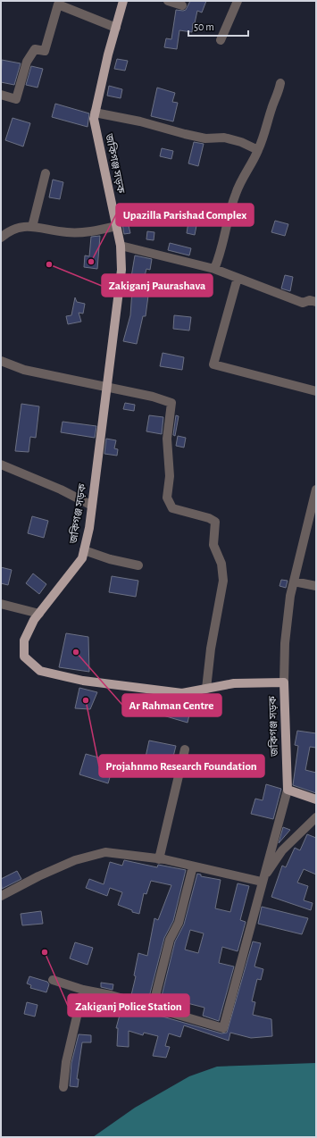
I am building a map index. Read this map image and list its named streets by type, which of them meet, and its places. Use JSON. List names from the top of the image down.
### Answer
{
  "streets": {
    "main road": ["জকিগঞ্জ সড়ক"]
  },
  "places": [
    "Upazilla Parishad Complex",
    "Zakiganj Paurashava",
    "Ar Rahman Centre",
    "Projahnmo Research Foundation",
    "Zakiganj Police Station"
  ],
  "scale_bar": "50 m"
}
